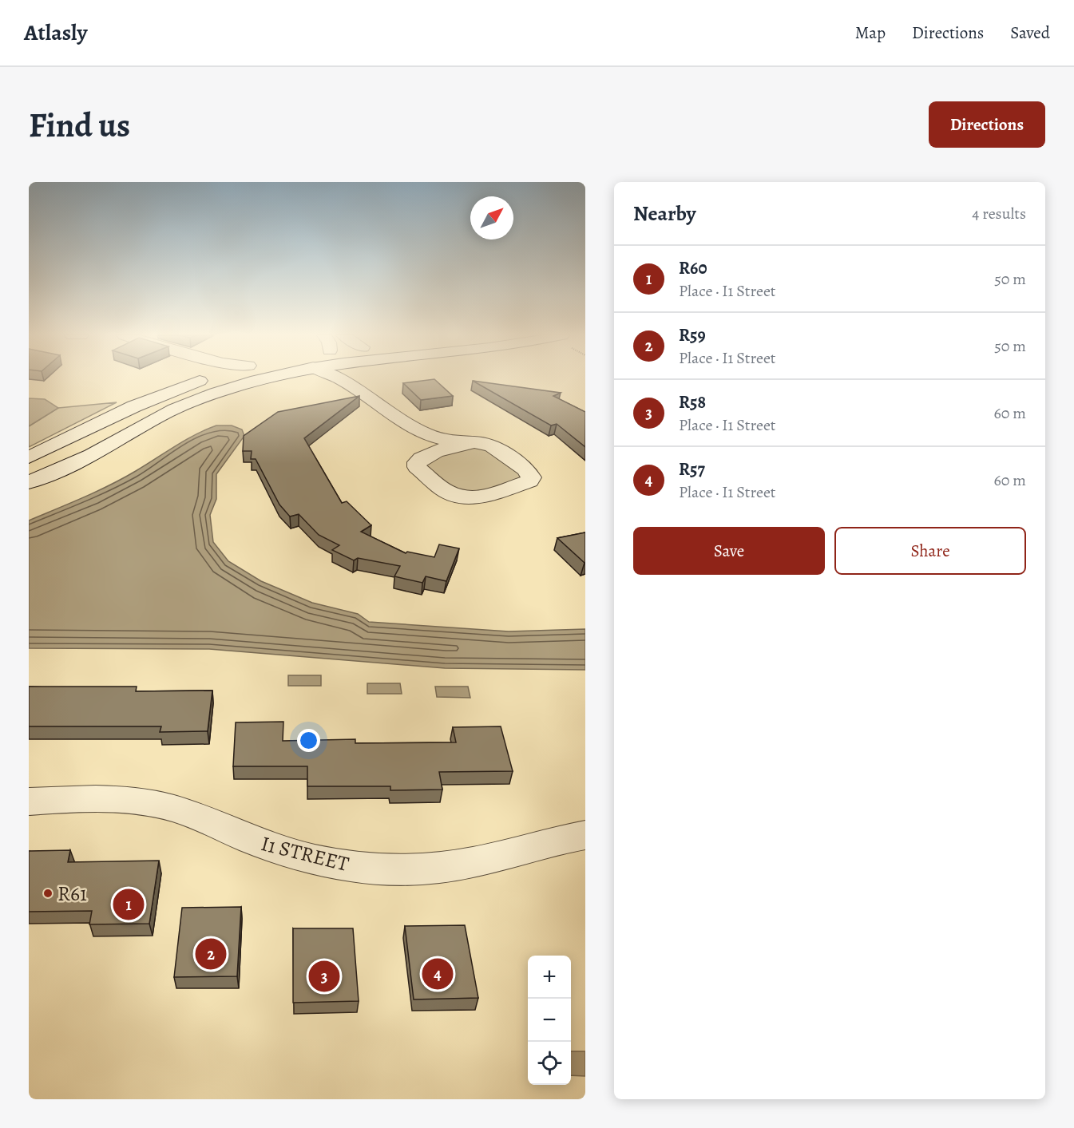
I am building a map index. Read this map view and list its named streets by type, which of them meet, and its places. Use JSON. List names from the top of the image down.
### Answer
{
  "streets": {
    "street": ["I1 STREET"]
  },
  "places": ["R61"],
  "north": "top right",
  "page": {
    "header": "Atlasly",
    "nav": ["Map", "Directions", "Saved"],
    "buttons": [
      "Directions",
      ["Save", "Share"]
    ],
    "title": "Find us",
    "heading": ["Nearby", "4 results"],
    "list": [
      {
        "mark": "1",
        "name": "R60",
        "note": "Place · I1 Street",
        "value": "50 m"
      },
      {
        "mark": "2",
        "name": "R59",
        "note": "Place · I1 Street",
        "value": "50 m"
      },
      {
        "mark": "3",
        "name": "R58",
        "note": "Place · I1 Street",
        "value": "60 m"
      },
      {
        "mark": "4",
        "name": "R57",
        "note": "Place · I1 Street",
        "value": "60 m"
      }
    ],
    "pins": [
      "1",
      "2",
      "4",
      "3"
    ],
    "map_buttons": ["+", "−"]
  }
}
